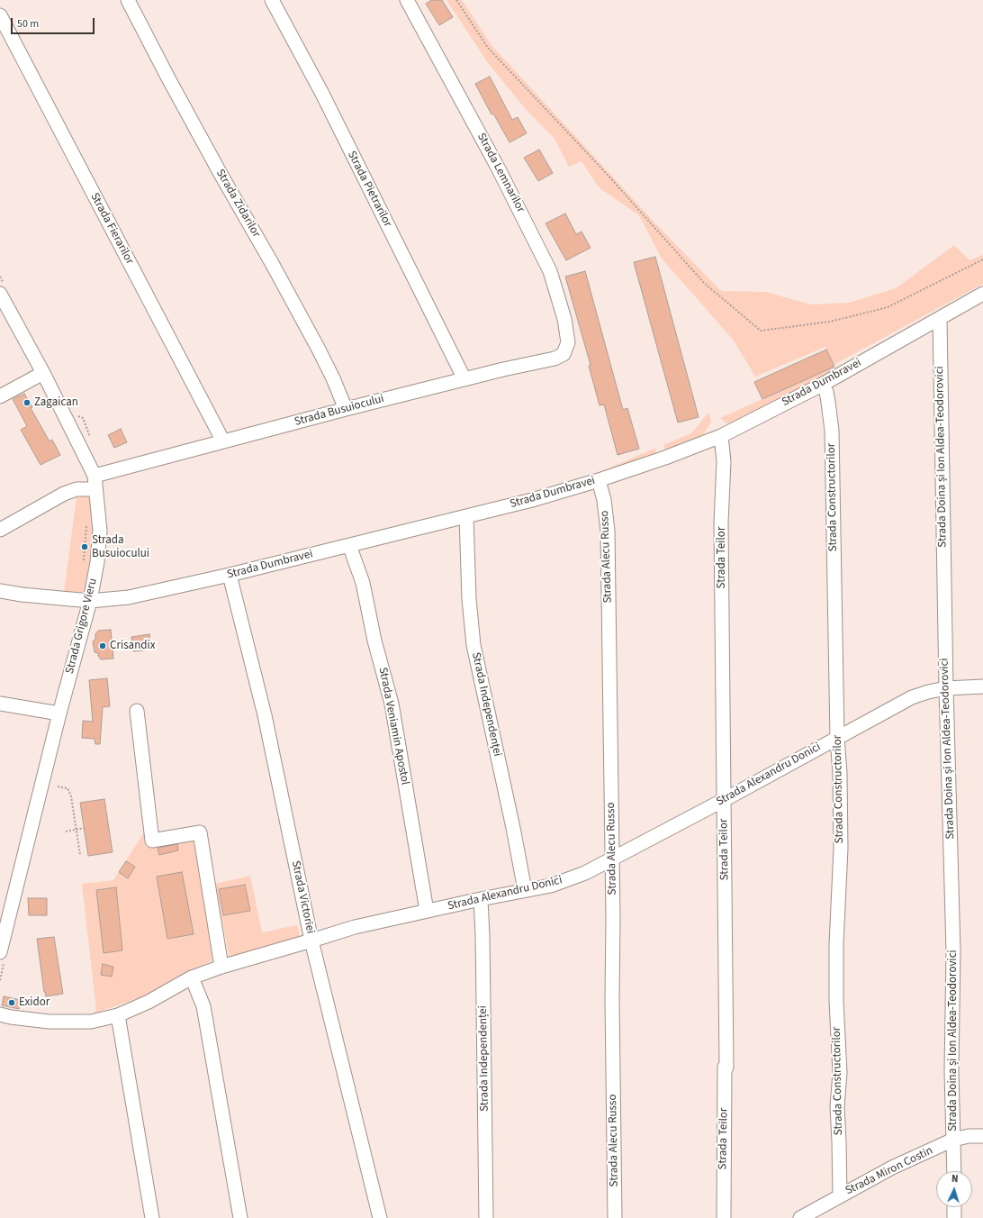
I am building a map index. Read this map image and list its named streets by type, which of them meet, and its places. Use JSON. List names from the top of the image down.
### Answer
{
  "streets": {
    "street": [
      "Strada Lemnarilor",
      "Strada Pietrarilor",
      "Strada Zidarilor",
      "Strada Fierarilor",
      "Strada Dumbravei",
      "Strada Busuiocului",
      "Strada Doina și Ion Aldea-Teodorovici",
      "Strada Constructorilor",
      "Strada Alecu Russo",
      "Strada Teilor",
      "Strada Grigore Vieru",
      "Strada Independenţei",
      "Strada Veniamin Apostol",
      "Strada Alexandru Donici",
      "Strada Victoriei",
      "Strada Independenței",
      "Strada Miron Costin"
    ]
  },
  "crossings": [
    ["Strada Lemnarilor", "Strada Busuiocului"],
    ["Strada Pietrarilor", "Strada Busuiocului"],
    ["Strada Zidarilor", "Strada Busuiocului"],
    ["Strada Fierarilor", "Strada Busuiocului"],
    ["Strada Dumbravei", "Strada Doina și Ion Aldea-Teodorovici"],
    ["Strada Dumbravei", "Strada Constructorilor"],
    ["Strada Dumbravei", "Strada Alecu Russo"],
    ["Strada Dumbravei", "Strada Teilor"],
    ["Strada Dumbravei", "Strada Grigore Vieru"],
    ["Strada Dumbravei", "Strada Independenţei"],
    ["Strada Dumbravei", "Strada Veniamin Apostol"],
    ["Strada Dumbravei", "Strada Victoriei"],
    ["Strada Busuiocului", "Strada Grigore Vieru"],
    ["Strada Doina și Ion Aldea-Teodorovici", "Strada Alexandru Donici"],
    ["Strada Doina și Ion Aldea-Teodorovici", "Strada Miron Costin"],
    ["Strada Constructorilor", "Strada Alexandru Donici"],
    ["Strada Constructorilor", "Strada Miron Costin"],
    ["Strada Alecu Russo", "Strada Alexandru Donici"],
    ["Strada Teilor", "Strada Alexandru Donici"],
    ["Strada Independenţei", "Strada Alexandru Donici"],
    ["Strada Veniamin Apostol", "Strada Alexandru Donici"],
    ["Strada Alexandru Donici", "Strada Victoriei"],
    ["Strada Alexandru Donici", "Strada Independenței"]
  ],
  "places": [
    "Zagaican",
    "Strada Busuiocului",
    "Crisandix",
    "Exidor"
  ],
  "scale_bar": "50 m",
  "north": "top"
}
